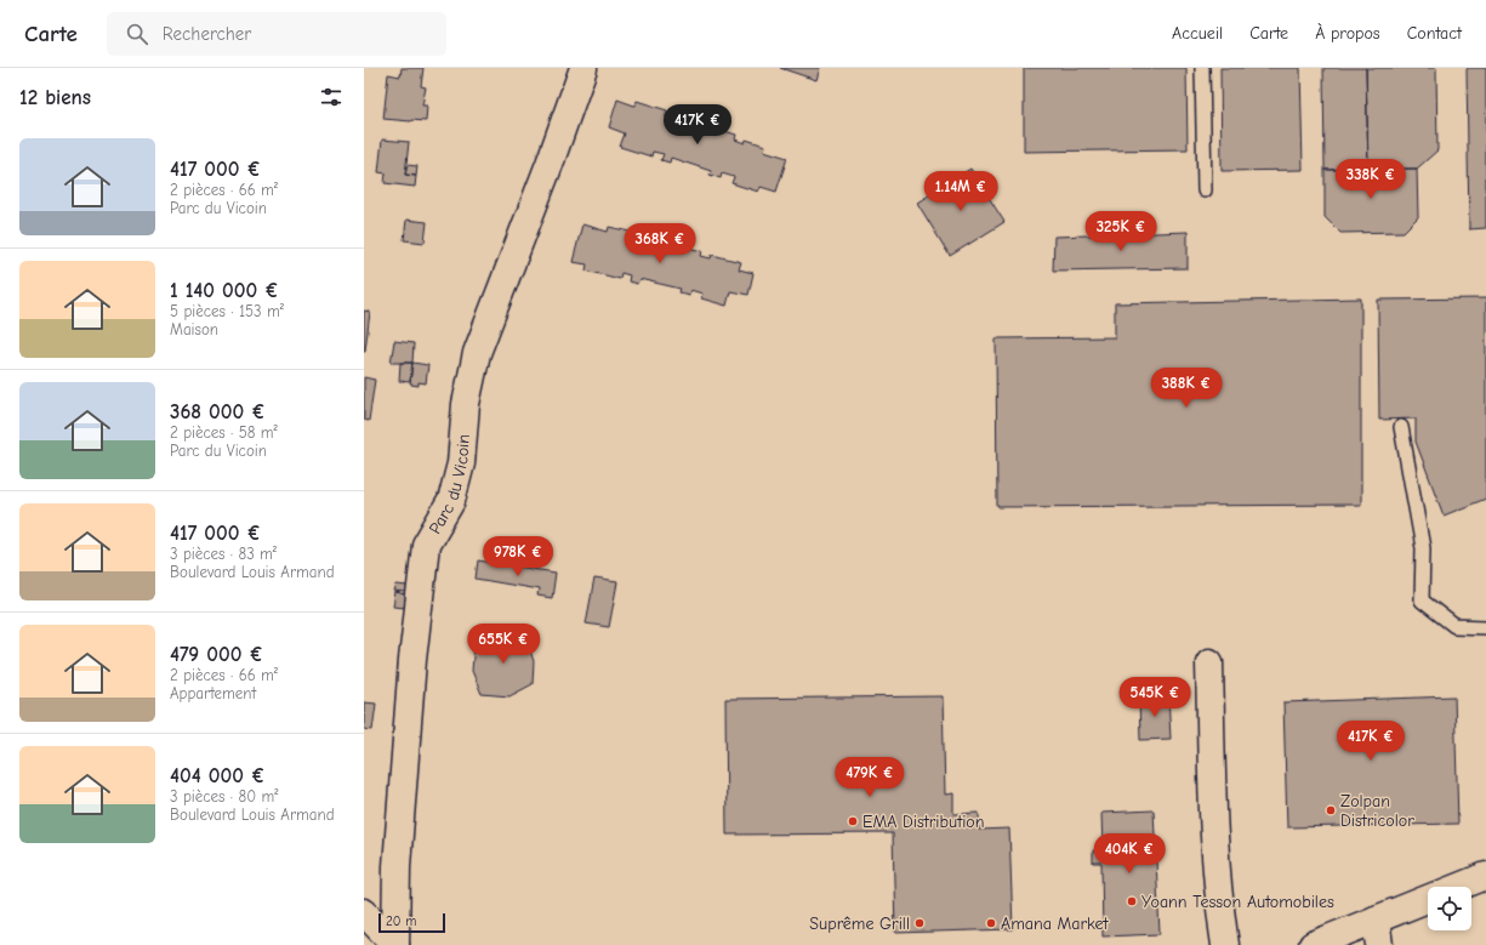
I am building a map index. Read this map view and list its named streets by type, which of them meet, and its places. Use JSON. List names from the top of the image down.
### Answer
{
  "streets": {
    "street": ["Parc du Vicoin"]
  },
  "places": [
    "Zolpan Districolor",
    "EMA Distribution",
    "Yoann Tesson Automobiles",
    "Suprême Grill",
    "Amana Market"
  ],
  "scale_bar": "20 m",
  "page": {
    "header": "Carte",
    "search": "Rechercher",
    "nav": [
      "Accueil",
      "Carte",
      "À propos",
      "Contact"
    ],
    "heading": "12 biens",
    "price": [
      "417K €",
      "338K €",
      "1.14M €",
      "325K €",
      "368K €",
      "388K €",
      "978K €",
      "655K €",
      "545K €",
      "417K €",
      "479K €",
      "404K €"
    ],
    "list": [
      {
        "name": "417 000 €",
        "note": "2 pièces · 66 m² · Parc du Vicoin"
      },
      {
        "name": "1 140 000 €",
        "note": "5 pièces · 153 m² · Maison"
      },
      {
        "name": "368 000 €",
        "note": "2 pièces · 58 m² · Parc du Vicoin"
      },
      {
        "name": "417 000 €",
        "note": "3 pièces · 83 m² · Boulevard Louis Armand"
      },
      {
        "name": "479 000 €",
        "note": "2 pièces · 66 m² · Appartement"
      },
      {
        "name": "404 000 €",
        "note": "3 pièces · 80 m² · Boulevard Louis Armand"
      }
    ],
    "scale": "20 m"
  }
}
